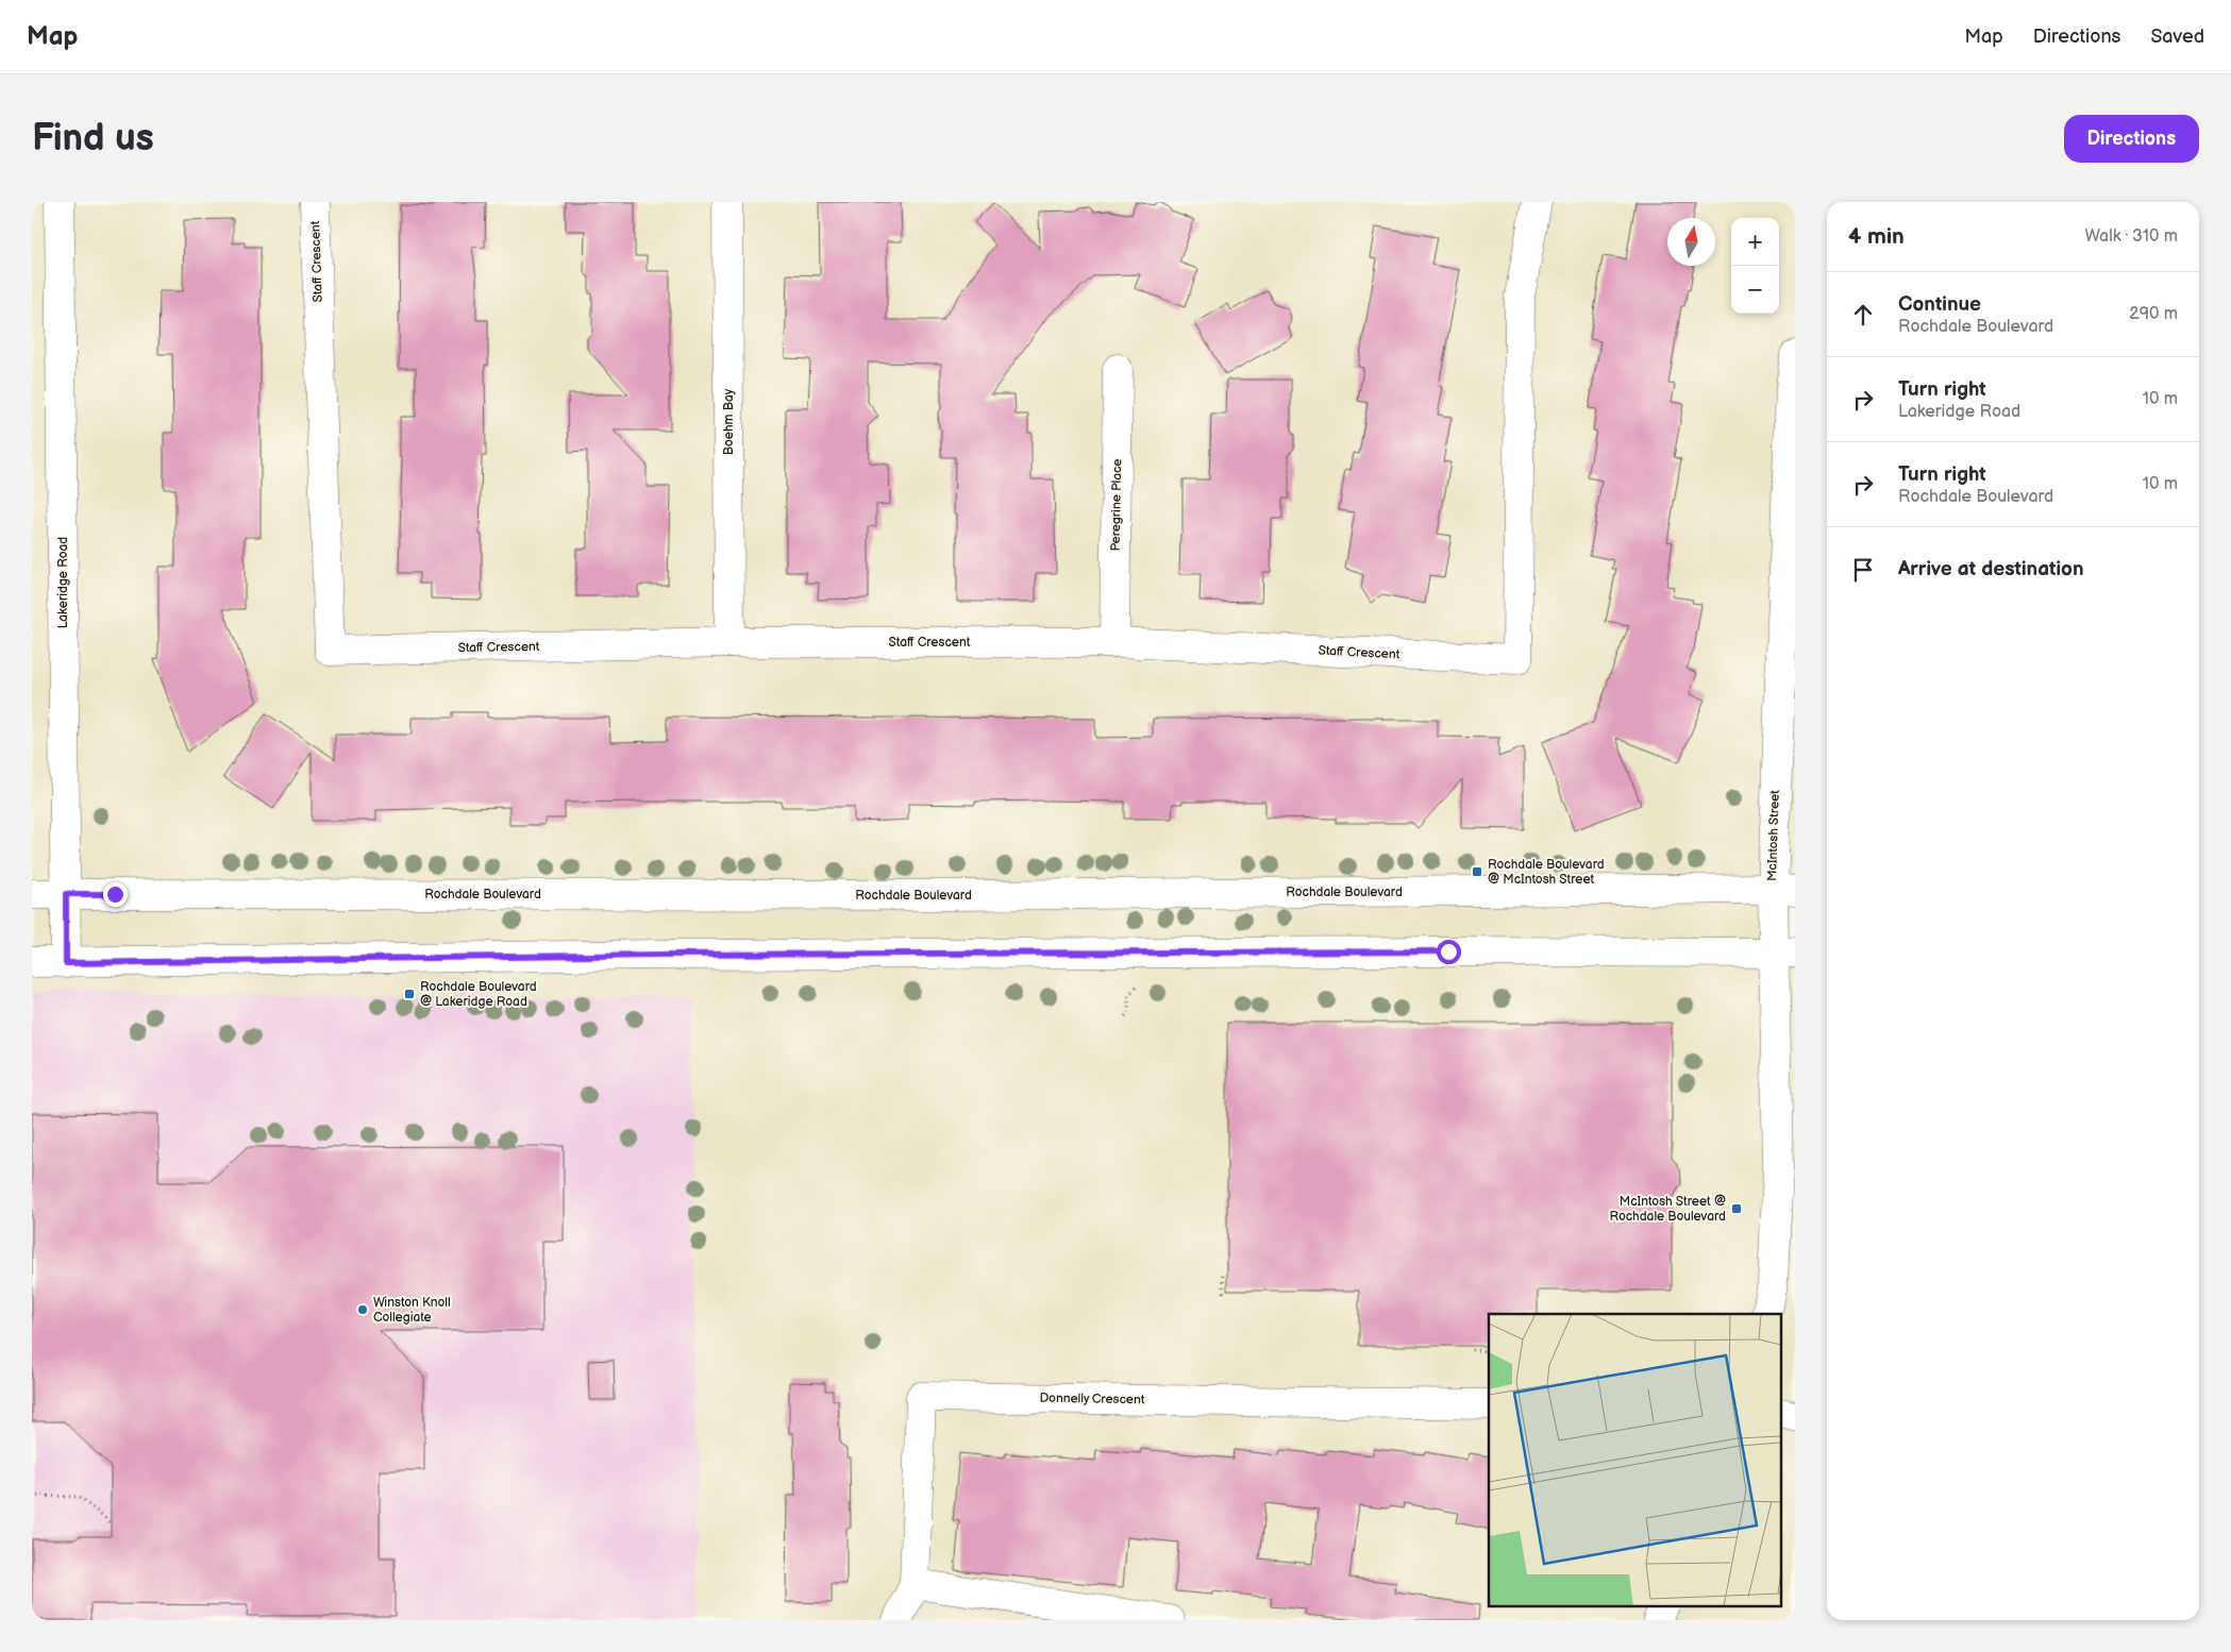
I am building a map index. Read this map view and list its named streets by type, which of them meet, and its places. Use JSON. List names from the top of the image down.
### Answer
{
  "streets": {
    "street": [
      "Staff Crescent",
      "Boehm Bay",
      "Peregrine Place",
      "Lakeridge Road",
      "McIntosh Street",
      "Rochdale Boulevard",
      "Donnelly Crescent"
    ]
  },
  "crossings": [
    ["Staff Crescent", "Boehm Bay"],
    ["Staff Crescent", "Peregrine Place"],
    ["Lakeridge Road", "Rochdale Boulevard"],
    ["McIntosh Street", "Rochdale Boulevard"]
  ],
  "places": {
    "transit": ["Rochdale Boulevard @ McIntosh Street", "Rochdale Boulevard @ Lakeridge Road", "McIntosh Street @ Rochdale Boulevard"],
    "other": ["Winston Knoll Collegiate"]
  },
  "north": "top",
  "page": {
    "header": "Map",
    "nav": ["Map", "Directions", "Saved"],
    "buttons": "Directions",
    "title": "Find us",
    "heading": ["4 min", "Walk · 310 m"],
    "map_buttons": ["+", "−"],
    "list": [
      ["Continue", "Rochdale Boulevard", "290 m"],
      ["Turn right", "Lakeridge Road", "10 m"],
      ["Turn right", "Rochdale Boulevard", "10 m"],
      "Arrive at destination"
    ]
  }
}
